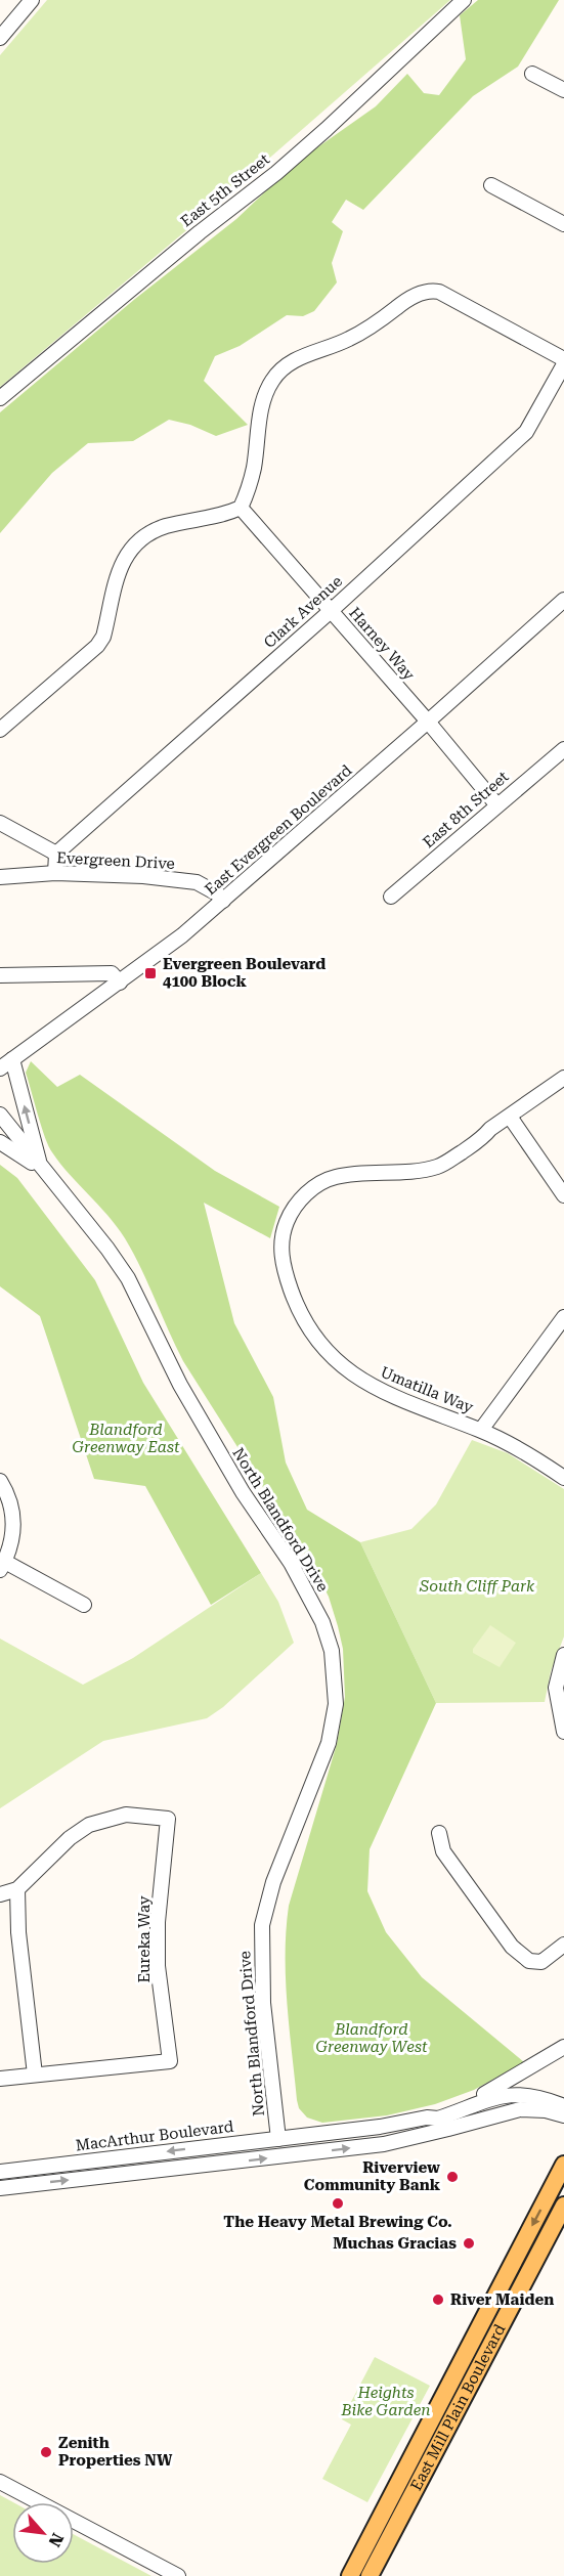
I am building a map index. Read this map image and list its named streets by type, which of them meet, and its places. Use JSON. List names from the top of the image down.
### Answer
{
  "streets": {
    "main road": ["East Mill Plain Boulevard"],
    "street": [
      "East 5th Street",
      "Clark Avenue",
      "Harney Way",
      "East 8th Street",
      "East Evergreen Boulevard",
      "Evergreen Drive",
      "Umatilla Way",
      "North Blandford Drive",
      "Eureka Way",
      "MacArthur Boulevard"
    ]
  },
  "crossings": [
    ["Clark Avenue", "Harney Way"],
    ["Harney Way", "East 8th Street"],
    ["Harney Way", "East Evergreen Boulevard"],
    ["East Evergreen Boulevard", "Evergreen Drive"],
    ["North Blandford Drive", "MacArthur Boulevard"]
  ],
  "parks": [
    "Blandford Greenway East",
    "South Cliff Park",
    "Blandford Greenway West",
    "Heights Bike Garden"
  ],
  "places": {
    "transit": ["Evergreen Boulevard 4100 Block"],
    "other": [
      "Riverview Community Bank",
      "The Heavy Metal Brewing Co.",
      "Muchas Gracias",
      "River Maiden",
      "Zenith Properties NW"
    ]
  },
  "north": "bottom right"
}
